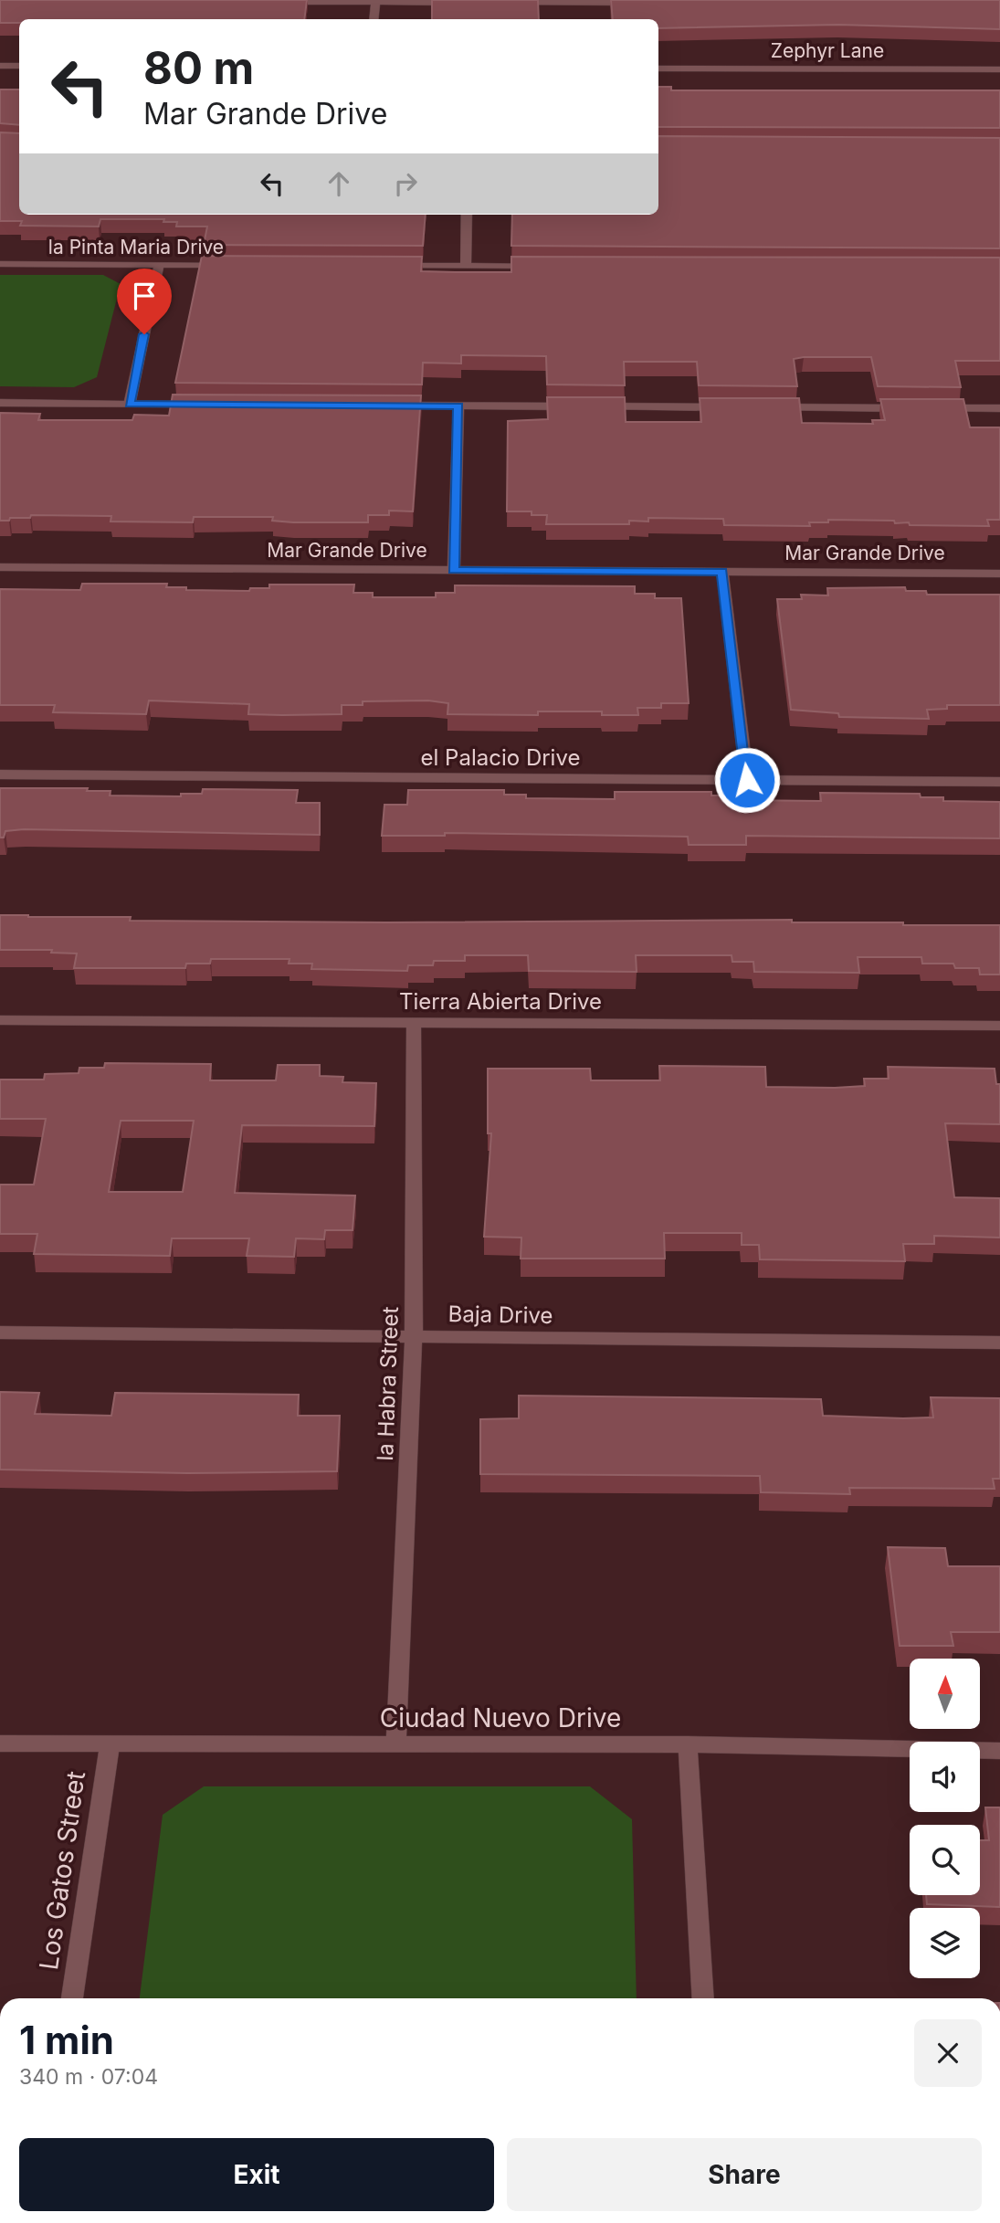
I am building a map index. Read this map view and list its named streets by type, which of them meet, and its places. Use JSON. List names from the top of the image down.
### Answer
{
  "streets": {
    "street": [
      "Zephyr Lane",
      "la Pinta Maria Drive",
      "Mar Grande Drive",
      "el Palacio Drive",
      "Tierra Abierta Drive",
      "Baja Drive",
      "la Habra Street",
      "Ciudad Nuevo Drive",
      "Los Gatos Street"
    ]
  },
  "crossings": [
    ["Tierra Abierta Drive", "la Habra Street"],
    ["Baja Drive", "la Habra Street"],
    ["la Habra Street", "Ciudad Nuevo Drive"],
    ["Ciudad Nuevo Drive", "Los Gatos Street"]
  ],
  "north": "top",
  "page": {
    "turn": ["80 m", "Mar Grande Drive"],
    "heading": ["1 min", "340 m · 07:04"],
    "buttons": ["Exit", "Share"]
  }
}
